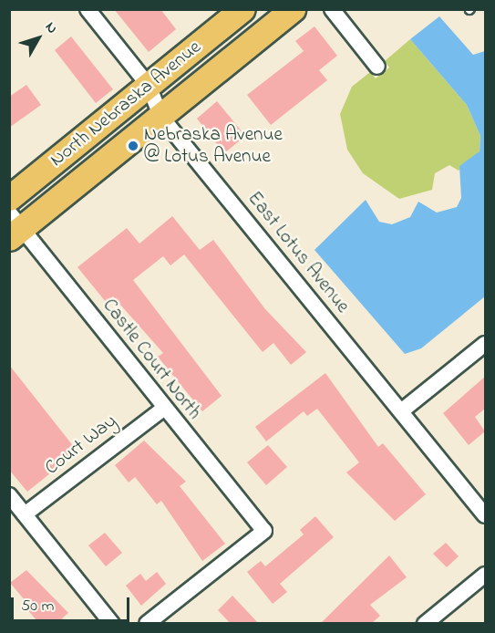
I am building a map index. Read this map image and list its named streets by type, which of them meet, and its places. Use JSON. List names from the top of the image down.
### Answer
{
  "streets": {
    "main road": ["North Nebraska Avenue"],
    "street": ["East Lotus Avenue", "Castle Court North", "Court Way"]
  },
  "crossings": [
    ["North Nebraska Avenue", "East Lotus Avenue"],
    ["North Nebraska Avenue", "Castle Court North"],
    ["Castle Court North", "Court Way"]
  ],
  "places": ["Nebraska Avenue @ Lotus Avenue"],
  "scale_bar": "50 m",
  "north": "top right"
}
